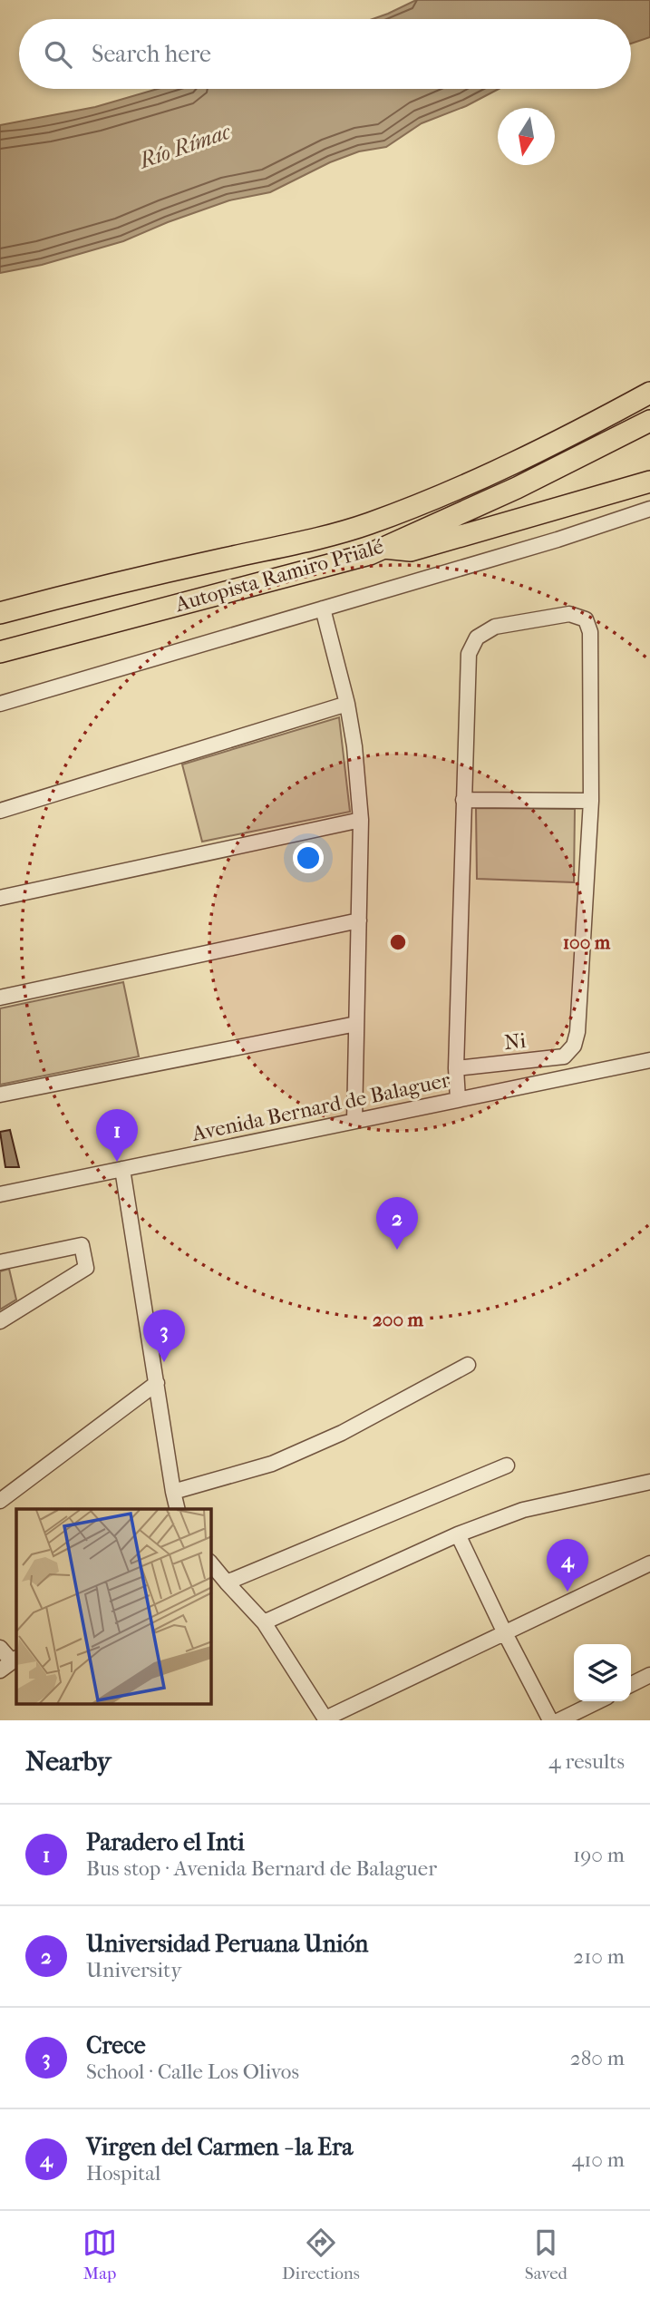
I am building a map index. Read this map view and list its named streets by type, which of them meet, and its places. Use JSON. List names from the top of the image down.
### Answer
{
  "streets": {
    "highway": ["Autopista Ramiro Prialé"],
    "street": ["Ni", "Avenida Bernard de Balaguer"]
  },
  "water": ["Río Rímac"],
  "north": "bottom",
  "page": {
    "search": "Search here",
    "pins": [
      "1",
      "2",
      "3",
      "4"
    ],
    "heading": ["Nearby", "4 results"],
    "list": [
      {
        "mark": "1",
        "name": "Paradero el Inti",
        "note": "Bus stop · Avenida Bernard de Balaguer",
        "value": "190 m"
      },
      {
        "mark": "2",
        "name": "Universidad Peruana Unión",
        "note": "University",
        "value": "210 m"
      },
      {
        "mark": "3",
        "name": "Crece",
        "note": "School · Calle Los Olivos",
        "value": "280 m"
      },
      {
        "mark": "4",
        "name": "Virgen del Carmen - la Era",
        "note": "Hospital",
        "value": "410 m"
      }
    ],
    "nav": ["Map", "Directions", "Saved"]
  },
  "rings": ["100 m", "200 m"]
}
